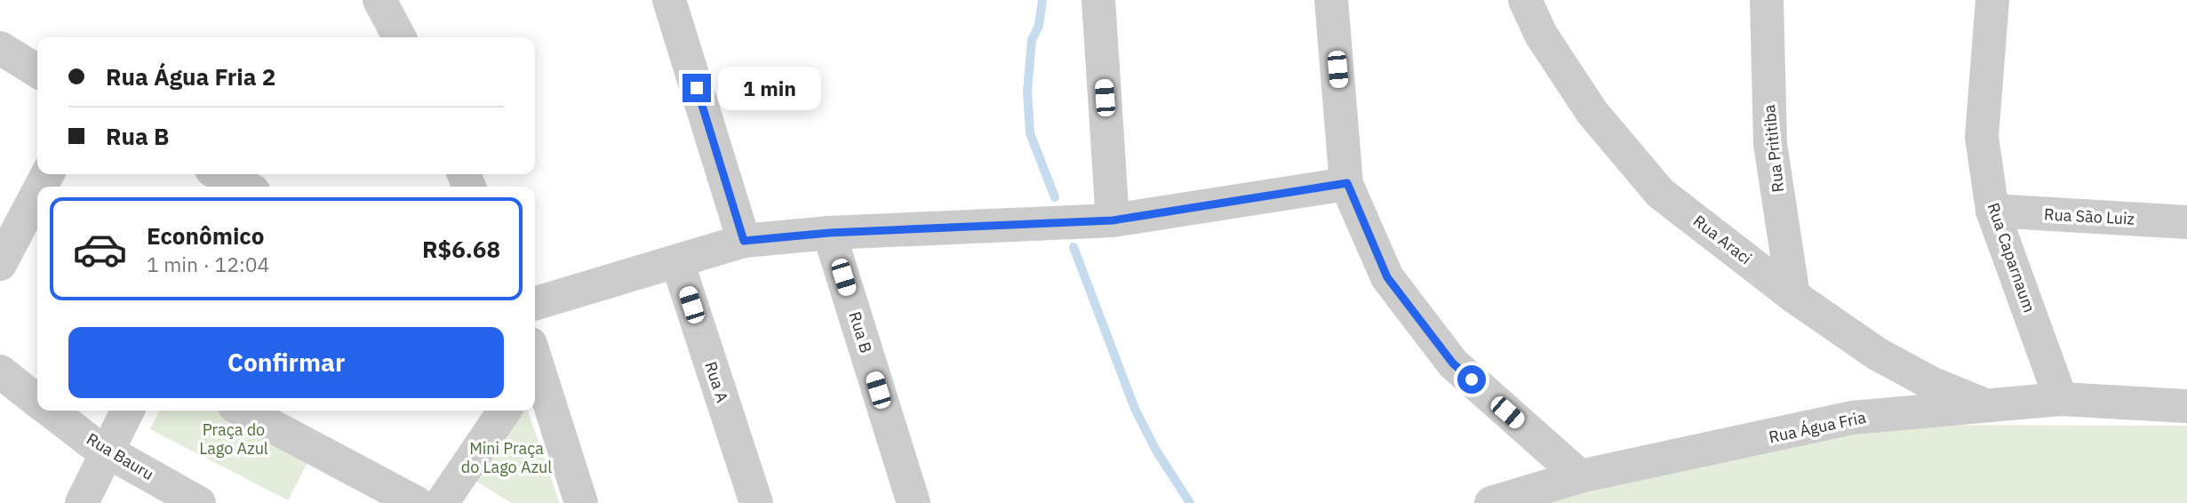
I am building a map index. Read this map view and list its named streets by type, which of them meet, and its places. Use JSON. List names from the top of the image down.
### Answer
{
  "streets": {
    "street": [
      "Rua Prititiba",
      "Rua São Luiz",
      "Rua Araci",
      "Rua Caparnaum",
      "Rua B",
      "Rua A",
      "Rua Água Fria",
      "Rua Bauru"
    ]
  },
  "crossings": [
    ["Rua Prititiba", "Rua Araci"],
    ["Rua São Luiz", "Rua Caparnaum"],
    ["Rua Araci", "Rua Água Fria"],
    ["Rua Caparnaum", "Rua Água Fria"]
  ],
  "parks": ["Praça do Lago Azul", "Mini Praça do Lago Azul"],
  "page": {
    "banner": ["Rua Água Fria 2", "Rua B"],
    "bubble": "1 min",
    "list": [
      {
        "name": "Econômico",
        "note": "1 min · 12:04",
        "value": "R$6.68"
      }
    ],
    "buttons": "Confirmar"
  }
}
